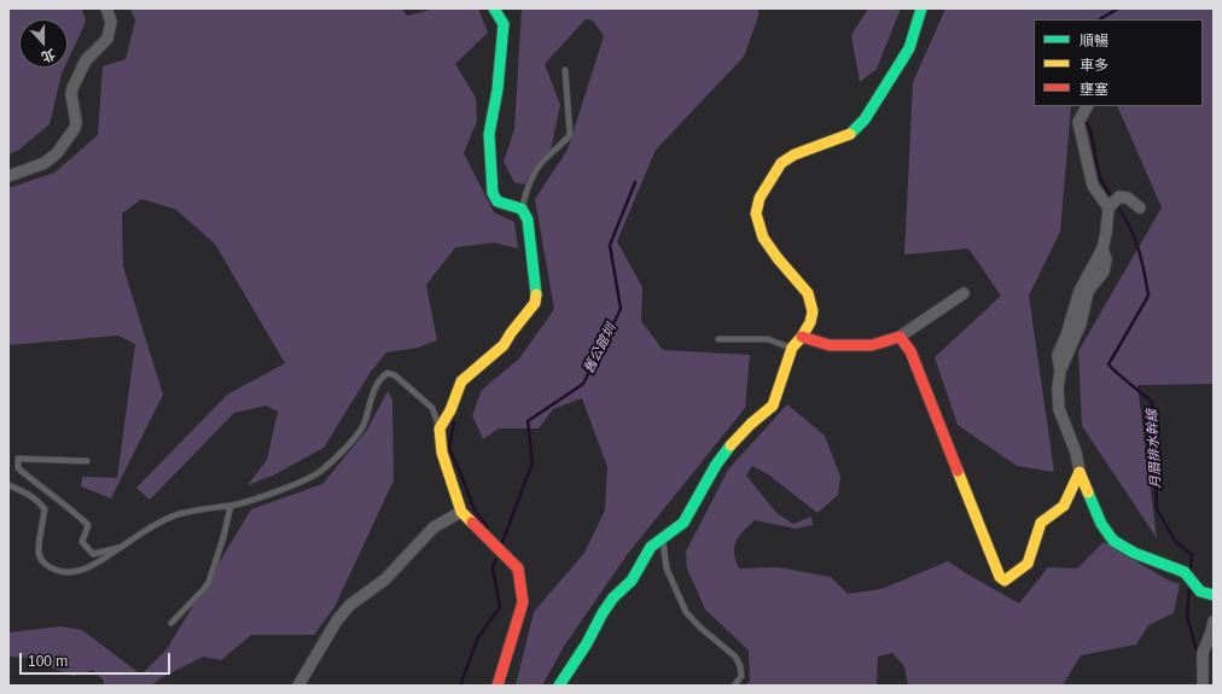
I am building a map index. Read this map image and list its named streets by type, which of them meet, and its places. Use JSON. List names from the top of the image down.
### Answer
{
  "water": ["舊公館圳", "月眉排水幹線"],
  "legend": ["順暢", "車多", "壅塞"],
  "scale_bar": "100 m",
  "north": "bottom"
}
